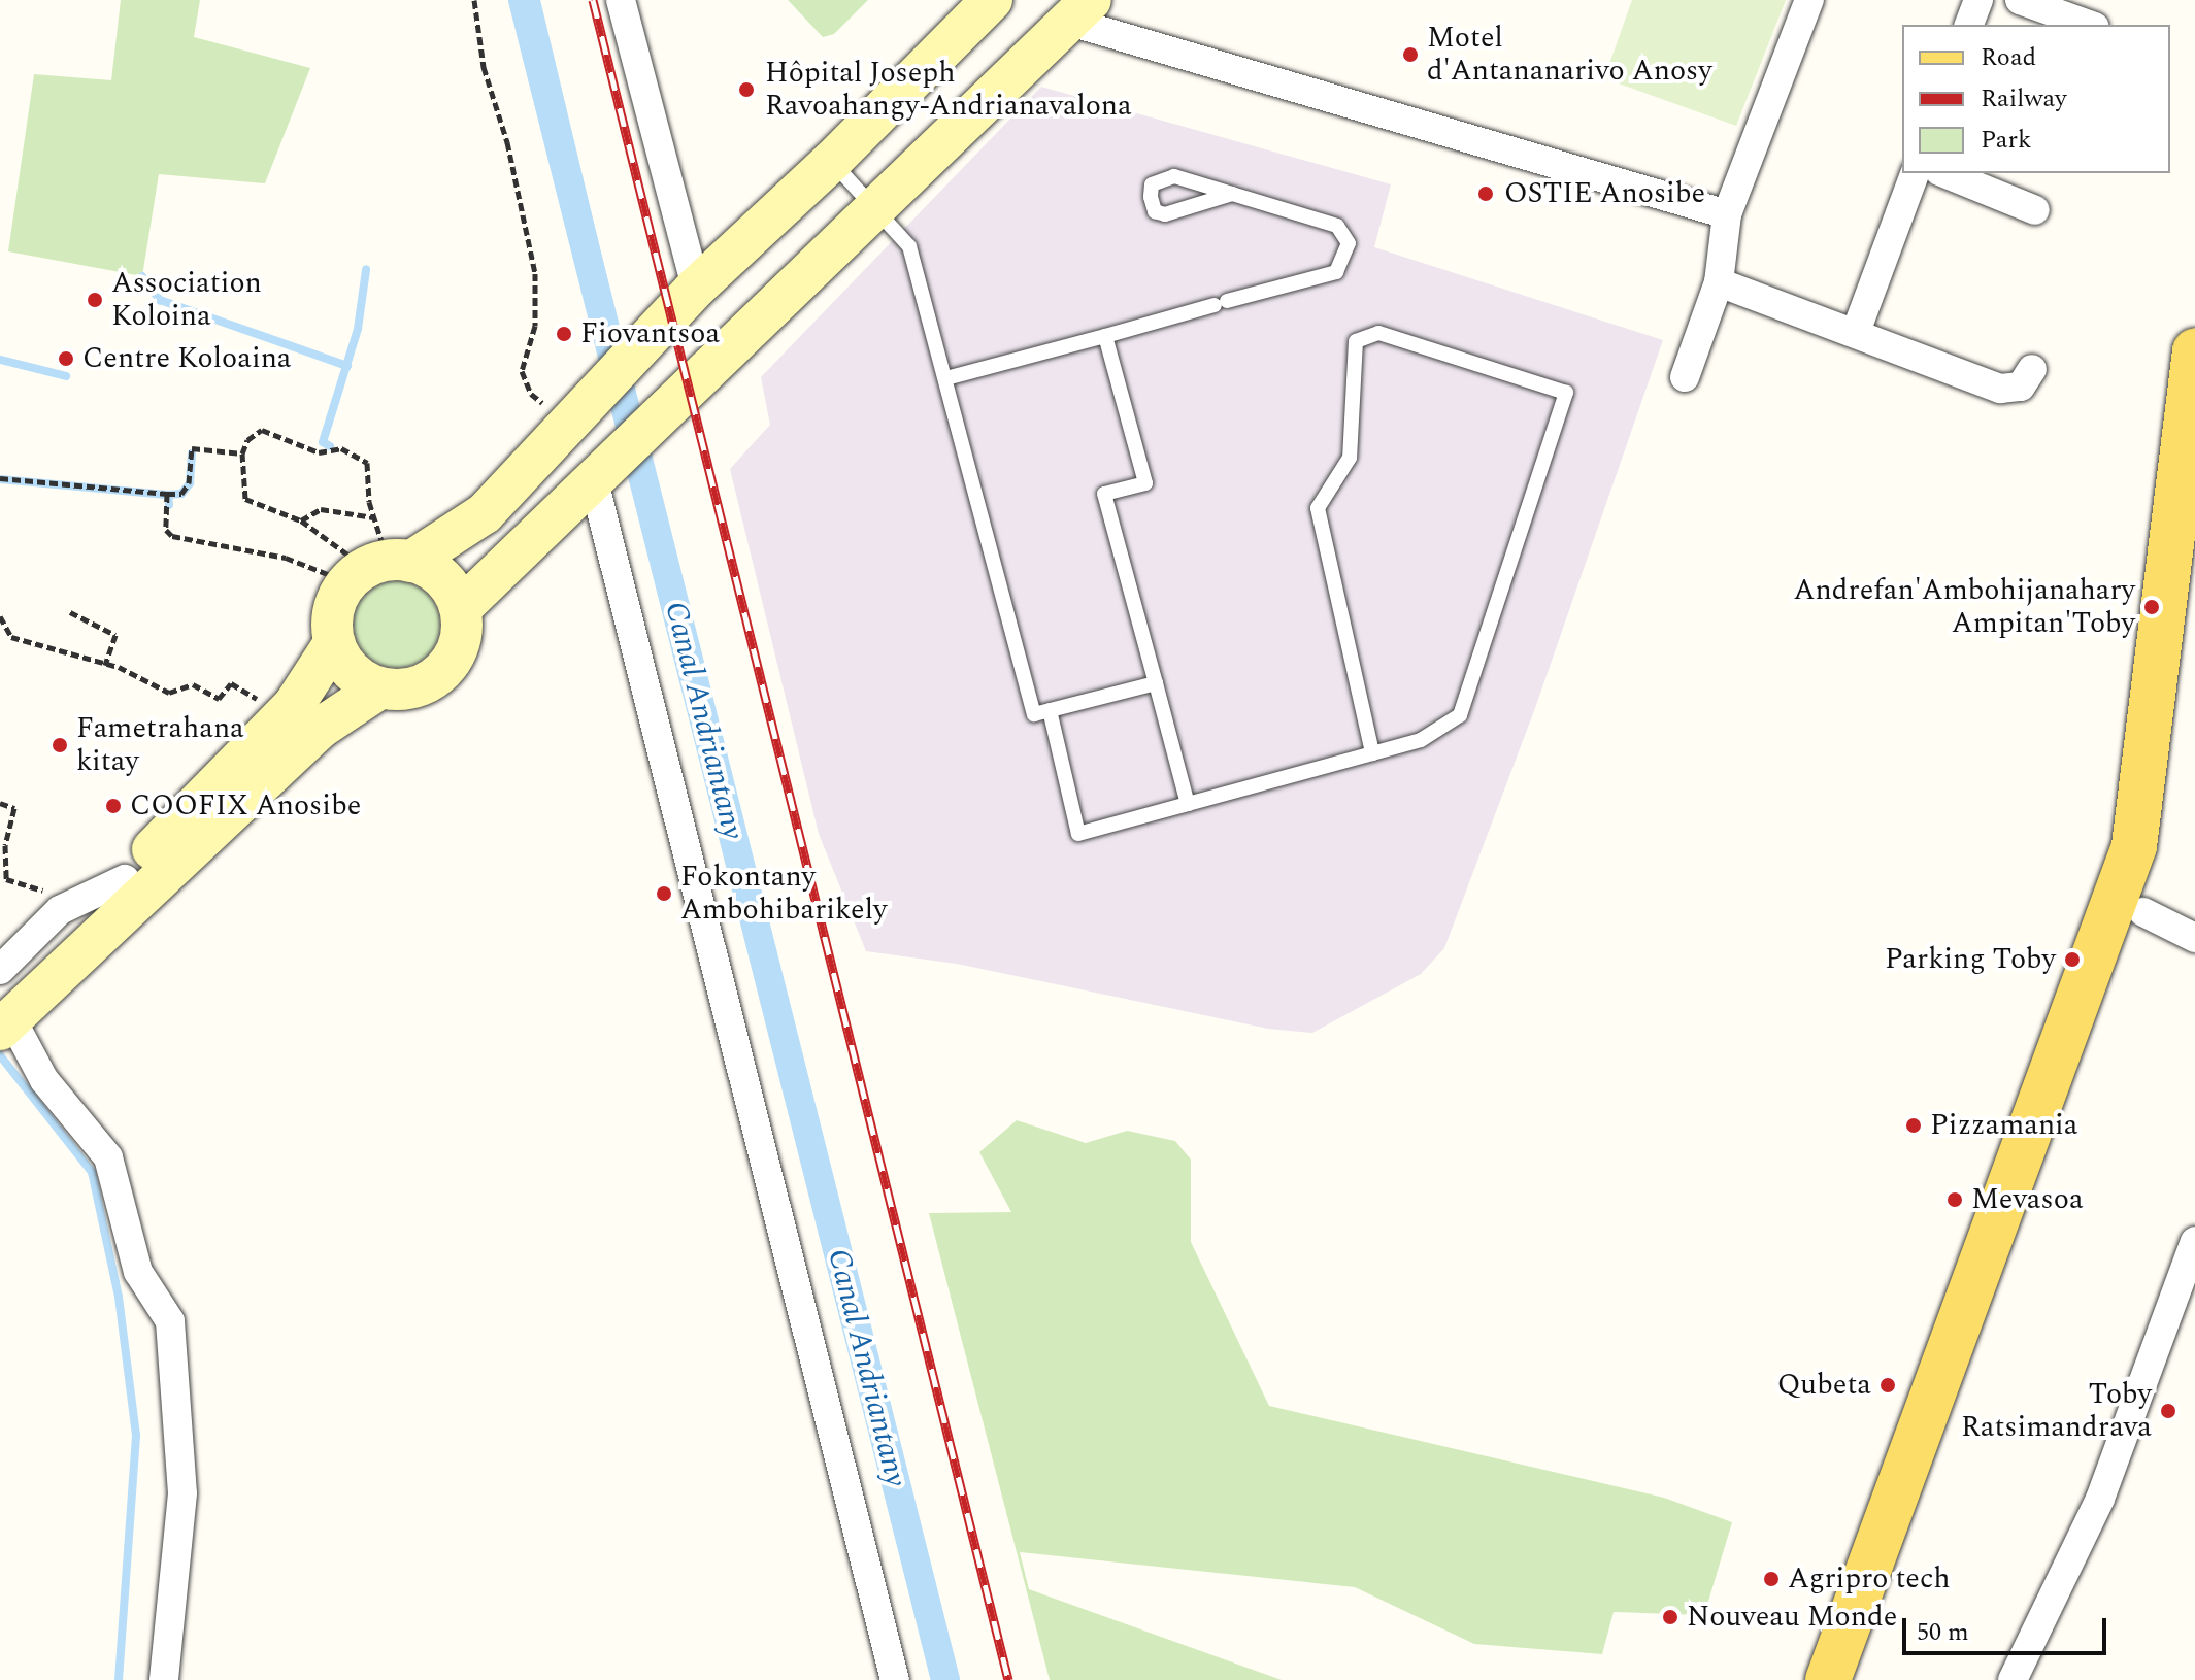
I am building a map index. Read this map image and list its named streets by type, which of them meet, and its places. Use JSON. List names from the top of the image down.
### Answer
{
  "water": ["Canal Andriantany"],
  "places": [
    "Motel d'Antananarivo Anosy",
    "Hôpital Joseph Ravoahangy-Andrianavalona",
    "OSTIE Anosibe",
    "Association Koloina",
    "Fiovantsoa",
    "Centre Koloaina",
    "Andrefan'Ambohijanahary Ampitan'Toby",
    "Fametrahana kitay",
    "COOFIX Anosibe",
    "Fokontany Ambohibarikely",
    "Parking Toby",
    "Pizzamania",
    "Mevasoa",
    "Qubeta",
    "Toby Ratsimandrava",
    "Agripro tech",
    "Nouveau Monde"
  ],
  "legend": ["Road", "Railway", "Park"],
  "scale_bar": "50 m"
}
